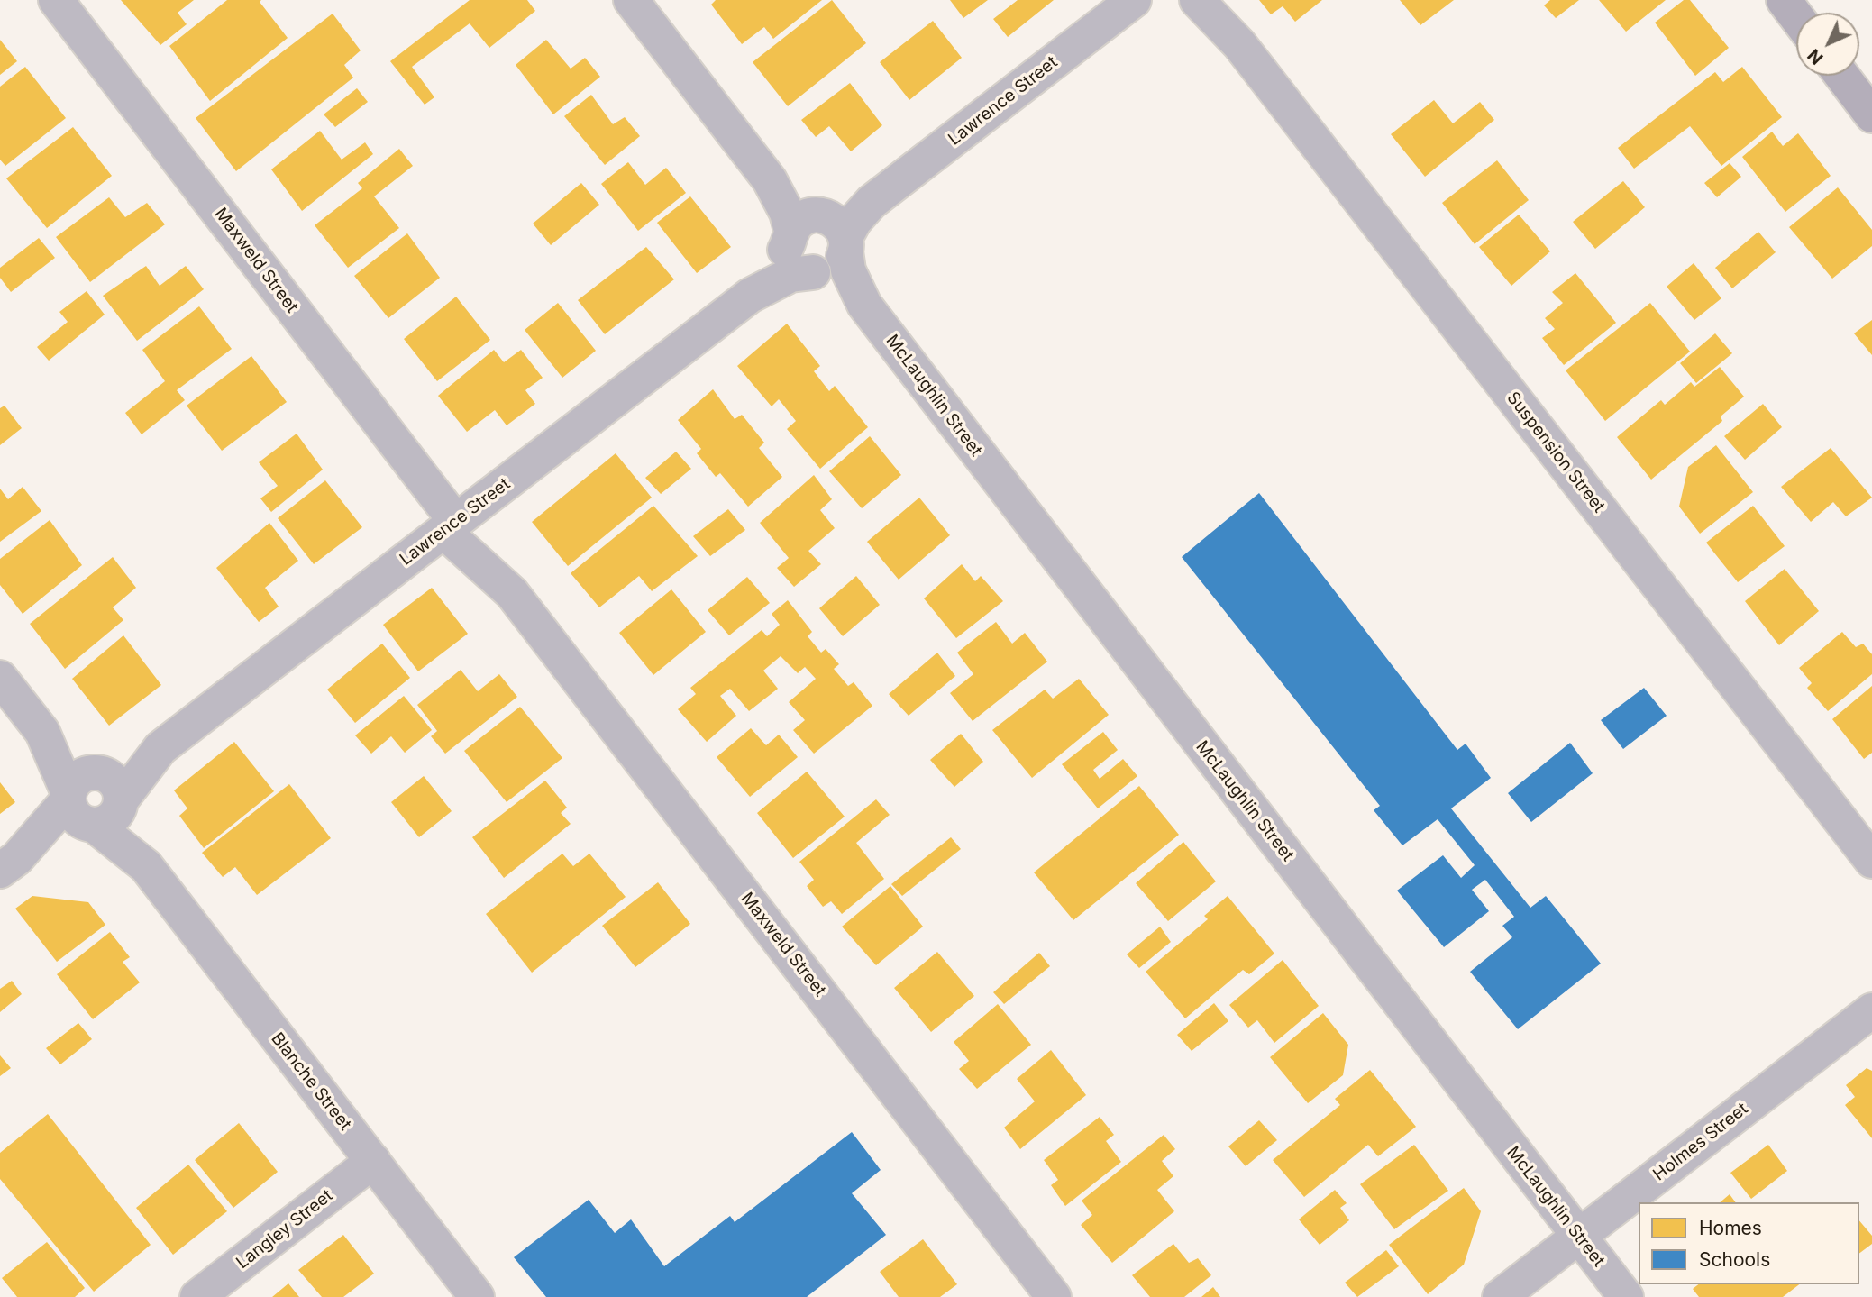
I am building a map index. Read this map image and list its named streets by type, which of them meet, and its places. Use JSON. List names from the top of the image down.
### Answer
{
  "streets": {
    "street": [
      "Lawrence Street",
      "Maxweld Street",
      "McLaughlin Street",
      "Suspension Street",
      "Blanche Street",
      "Holmes Street",
      "Langley Street"
    ]
  },
  "crossings": [
    ["Lawrence Street", "Maxweld Street"],
    ["Lawrence Street", "McLaughlin Street"],
    ["Lawrence Street", "Blanche Street"],
    ["McLaughlin Street", "Holmes Street"],
    ["Blanche Street", "Langley Street"]
  ],
  "legend": ["Homes", "Schools"],
  "north": "bottom left"
}
